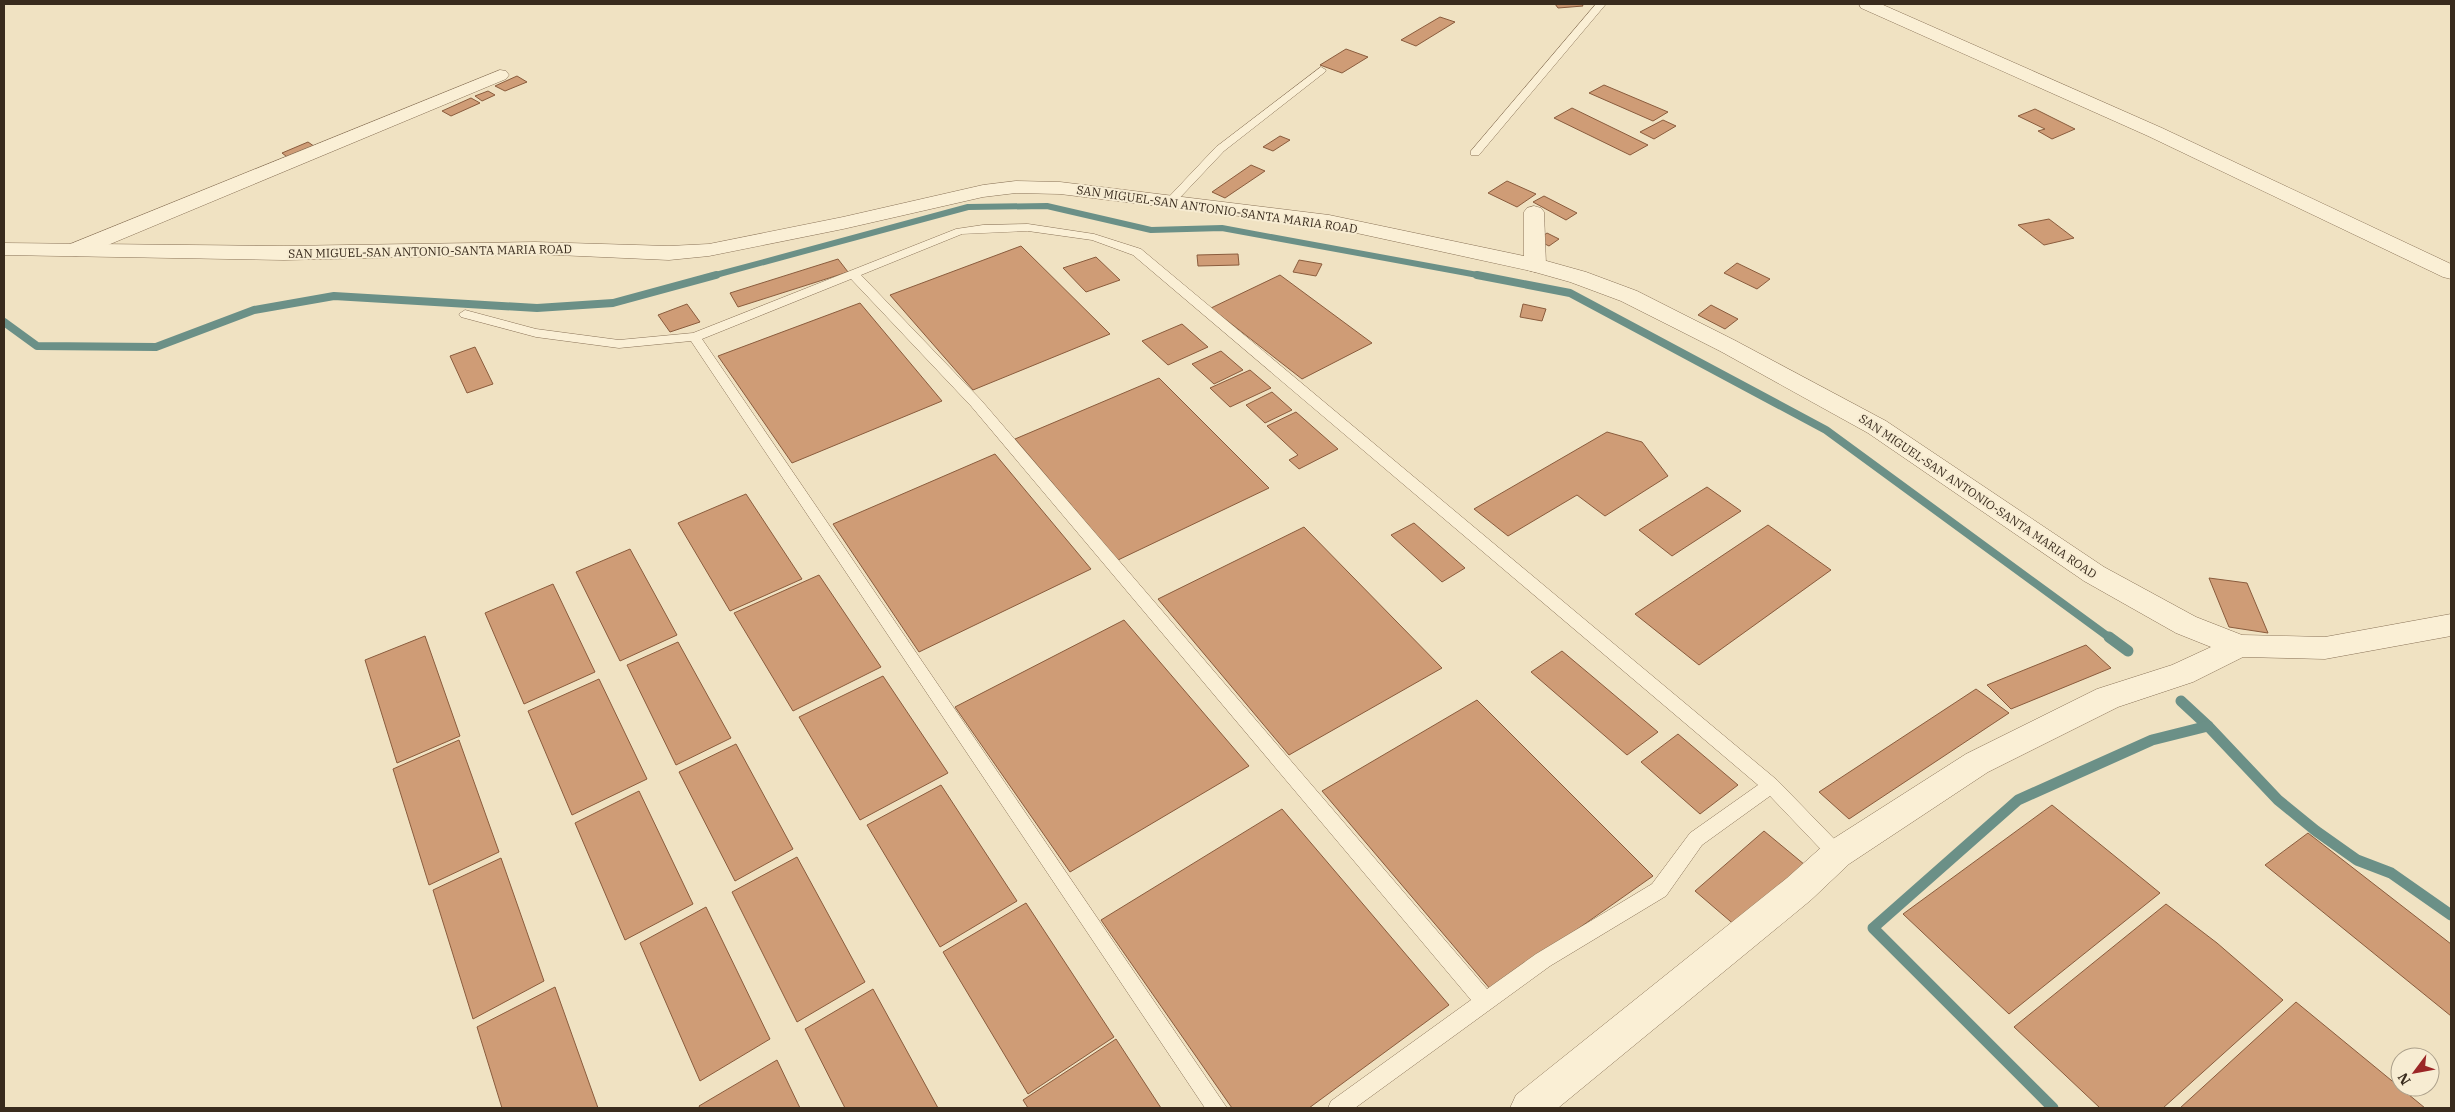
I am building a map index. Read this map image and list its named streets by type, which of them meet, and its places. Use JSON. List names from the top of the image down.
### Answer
{
  "streets": {
    "street": ["SAN MIGUEL-SAN ANTONIO-SANTA MARIA ROAD"]
  },
  "north": "bottom left"
}
